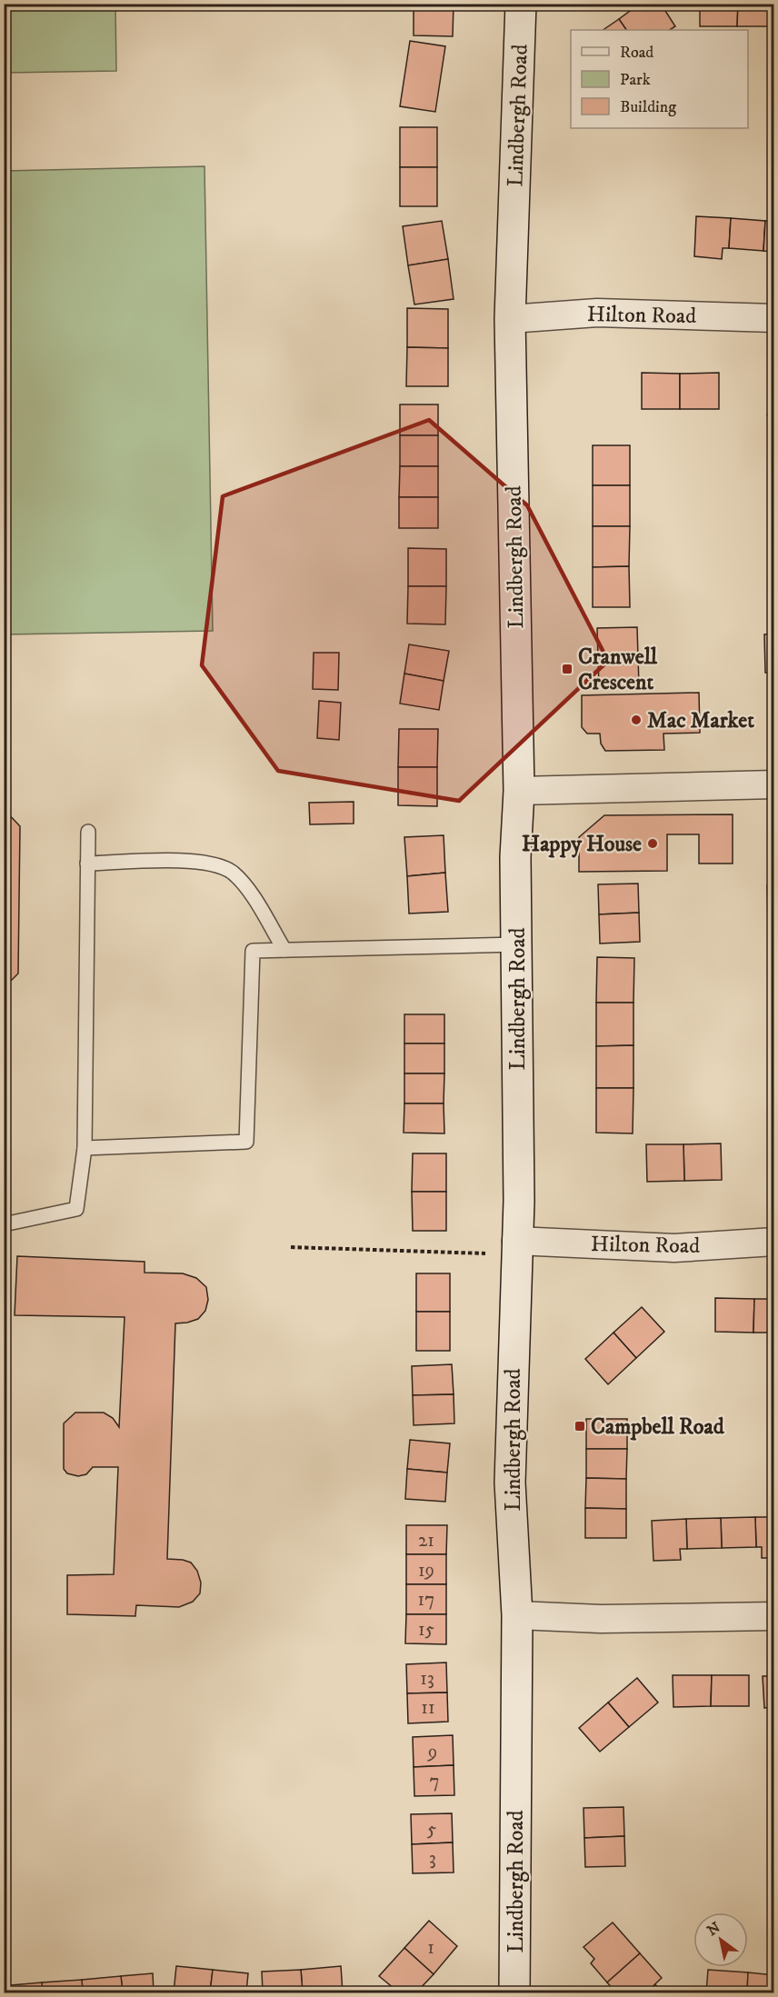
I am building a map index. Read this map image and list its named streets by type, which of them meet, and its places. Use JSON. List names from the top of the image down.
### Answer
{
  "streets": {
    "street": ["Lindbergh Road", "Hilton Road"]
  },
  "crossings": [
    ["Lindbergh Road", "Hilton Road"]
  ],
  "places": {
    "transit": ["Cranwell Crescent", "Campbell Road"],
    "other": ["Mac Market", "Happy House"]
  },
  "house_numbers": [
    "21",
    "19",
    "17",
    "15",
    "13",
    "11",
    "9",
    "7",
    "5",
    "3",
    "1"
  ],
  "legend": ["Road", "Park", "Building"],
  "north": "top left"
}
